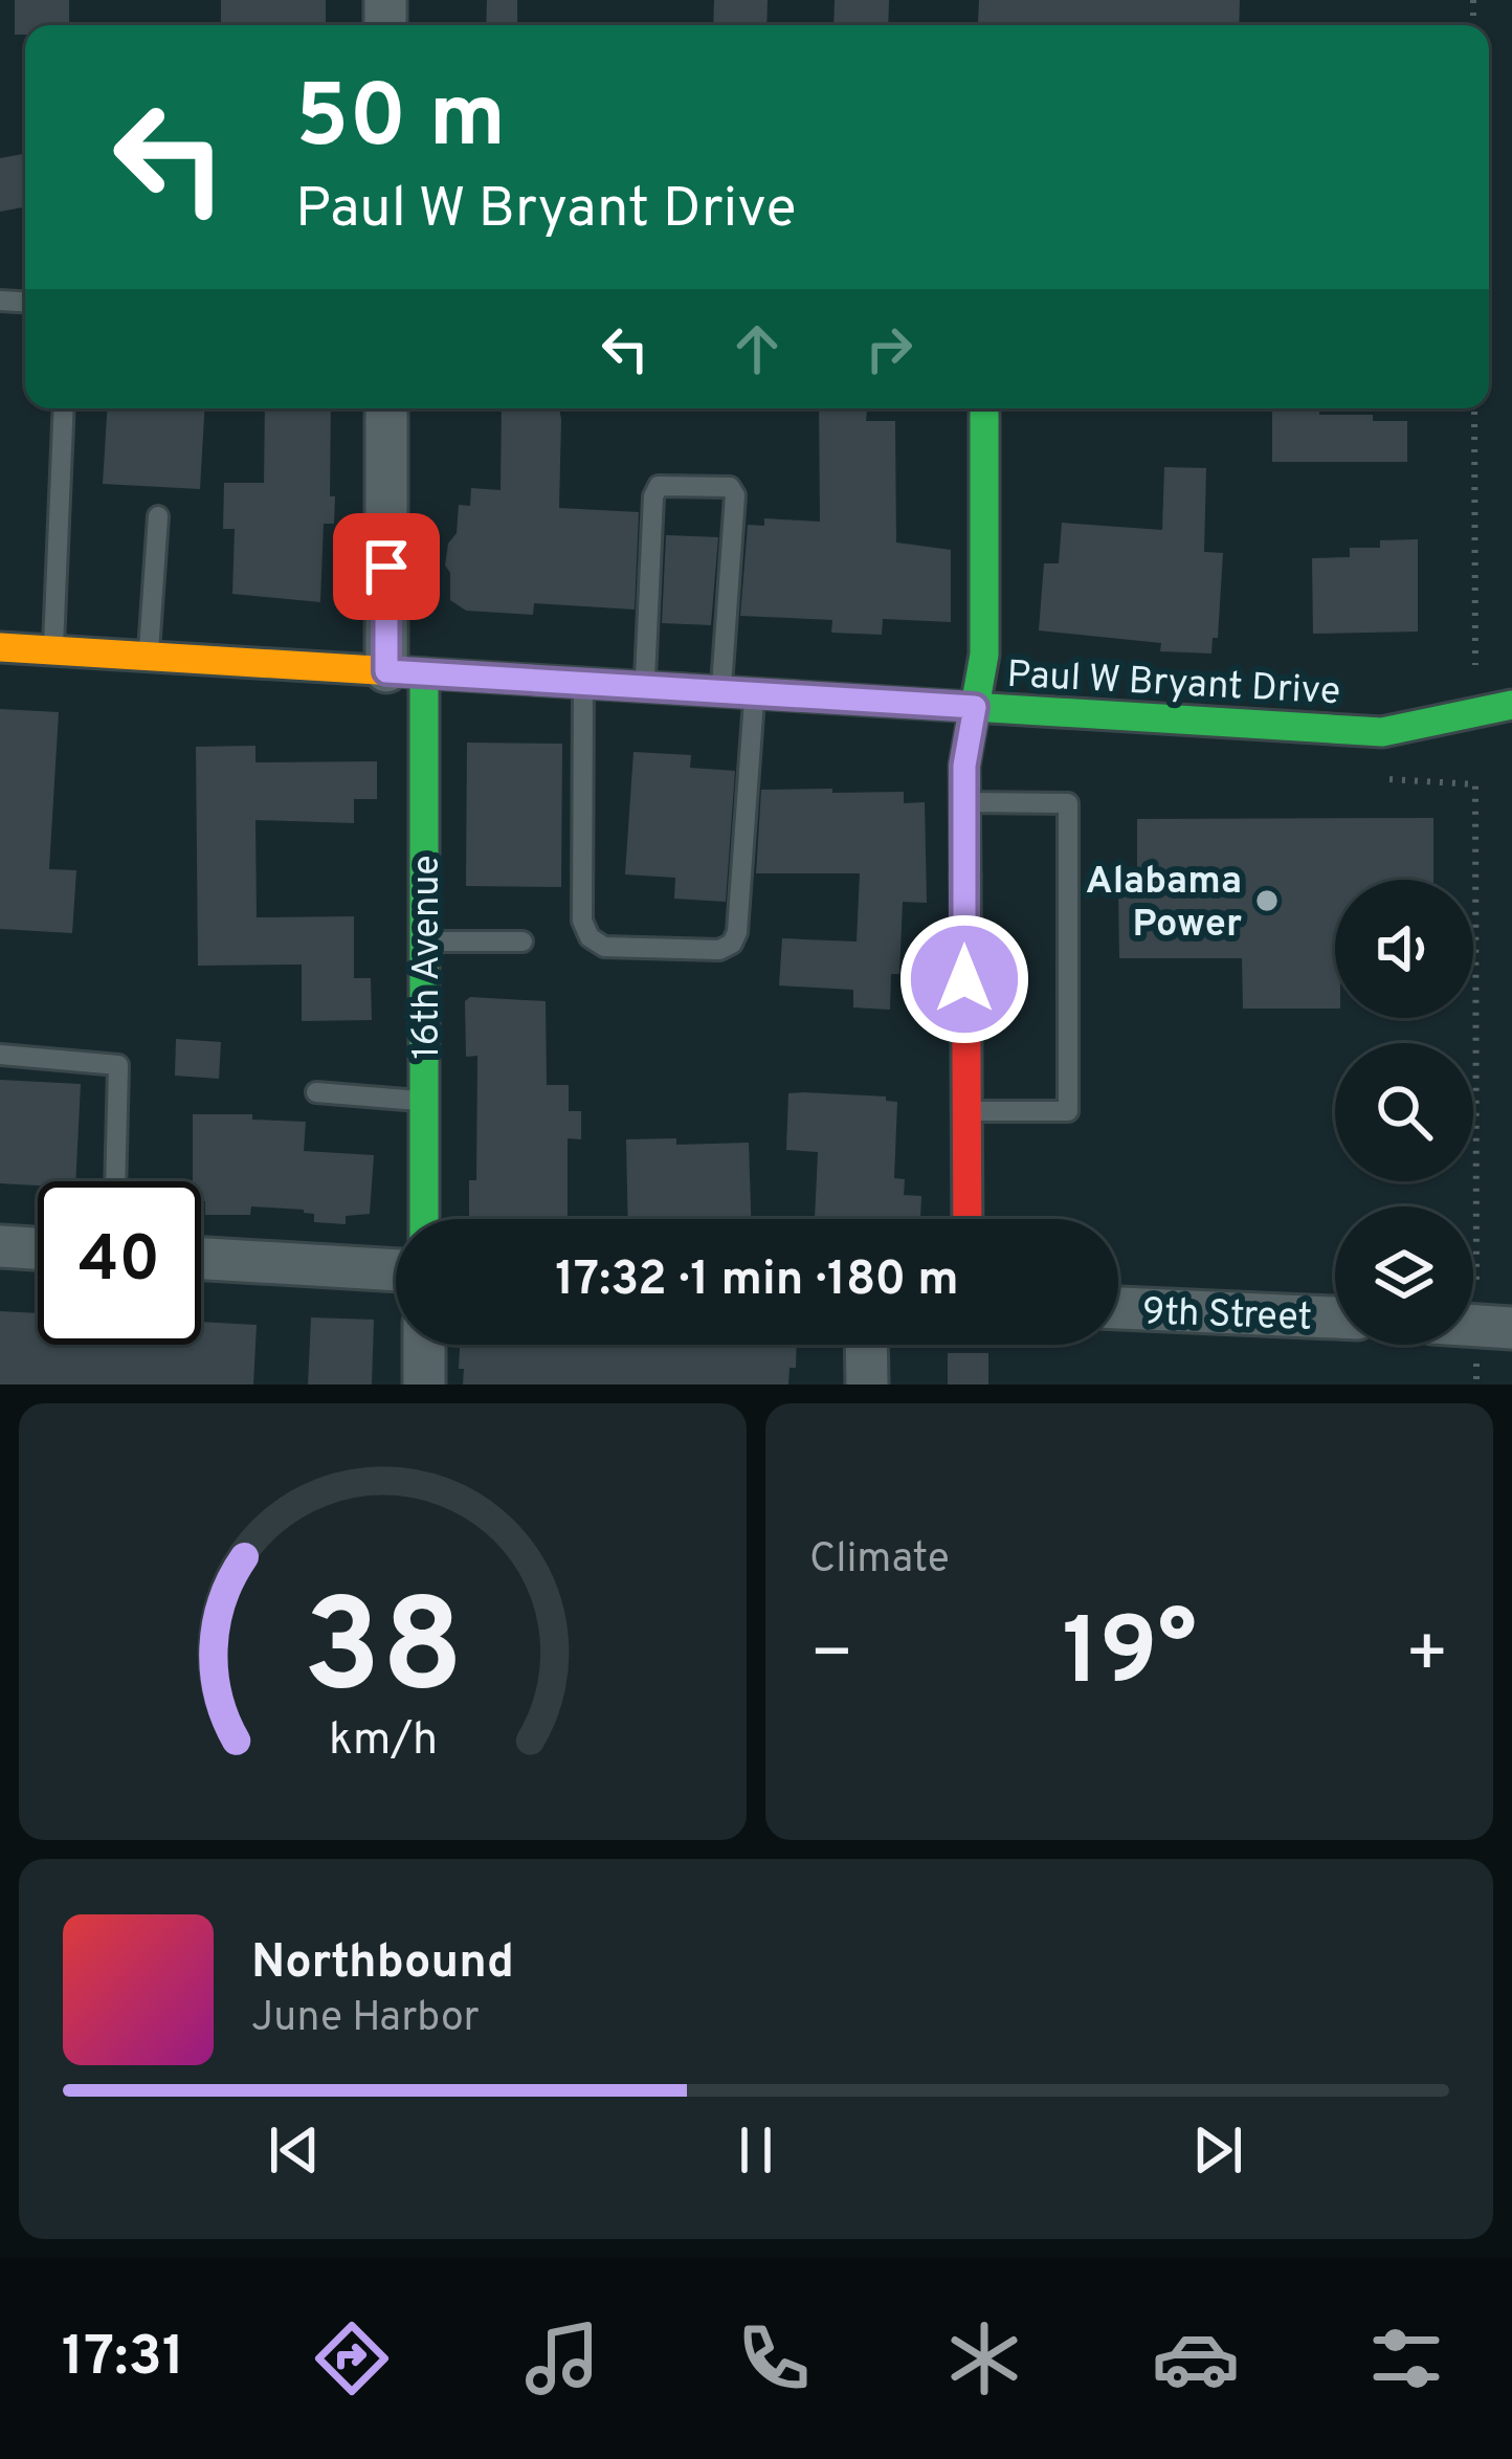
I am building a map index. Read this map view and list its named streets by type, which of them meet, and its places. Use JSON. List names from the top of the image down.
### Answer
{
  "streets": {
    "street": ["Paul W Bryant Drive", "16th Avenue", "9th Street"]
  },
  "crossings": [
    ["Paul W Bryant Drive", "16th Avenue"]
  ],
  "places": ["Alabama Power"],
  "page": {
    "turn": ["50 m", "Paul W Bryant Drive"],
    "limit": "40",
    "trip": "17:32 · 1 min · 180 m",
    "tile": "Climate",
    "heat": ["−", "19°", "+"],
    "song": ["Northbound", "June Harbor"],
    "tabs": "17:31",
    "gauge": ["38", "km/h"]
  }
}
